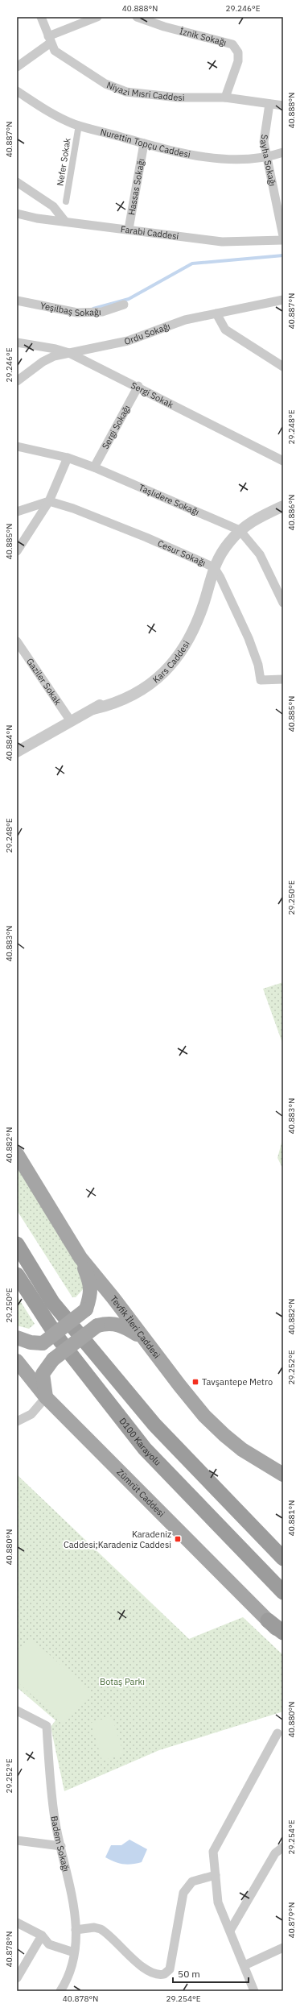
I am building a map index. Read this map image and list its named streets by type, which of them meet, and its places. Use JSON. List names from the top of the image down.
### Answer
{
  "streets": {
    "highway": ["D100 Karayolu"],
    "main road": ["Tevfik İleri Caddesi", "Zümrüt Caddesi"],
    "street": [
      "İznik Sokağı",
      "Niyazi Mısri Caddesi",
      "Nurettin Topçu Caddesi",
      "Sayha Sokağı",
      "Nefer Sokak",
      "Hassas Sokağı",
      "Farabi Caddesi",
      "Yeşilbaş Sokağı",
      "Ordu Sokağı",
      "Sergi Sokak",
      "Sergi Sokağı",
      "Taşlıdere Sokağı",
      "Cesur Sokağı",
      "Kars Caddesi",
      "Gaziler Sokak",
      "Badem Sokağı"
    ]
  },
  "crossings": [
    ["İznik Sokağı", "Niyazi Mısri Caddesi"],
    ["Niyazi Mısri Caddesi", "Sayha Sokağı"],
    ["Nurettin Topçu Caddesi", "Sayha Sokağı"],
    ["Nurettin Topçu Caddesi", "Nefer Sokak"],
    ["Nurettin Topçu Caddesi", "Hassas Sokağı"],
    ["Hassas Sokağı", "Farabi Caddesi"],
    ["Ordu Sokağı", "Sergi Sokak"],
    ["Sergi Sokak", "Sergi Sokağı"],
    ["Sergi Sokağı", "Taşlıdere Sokağı"],
    ["Taşlıdere Sokağı", "Kars Caddesi"],
    ["Cesur Sokağı", "Kars Caddesi"],
    ["Kars Caddesi", "Gaziler Sokak"]
  ],
  "parks": ["Botaş Parkı"],
  "places": {
    "transit": ["Tavşantepe Metro", "Karadeniz Caddesi;Karadeni̇z Caddesi̇"]
  },
  "scale_bar": "50 m",
  "coordinates": [
    "40.888°N",
    "29.246°E",
    "40.887°N",
    "29.248°E",
    "40.886°N",
    "40.885°N",
    "40.884°N",
    "29.250°E",
    "40.883°N",
    "40.882°N",
    "29.252°E",
    "40.881°N",
    "40.880°N",
    "29.254°E",
    "40.879°N",
    "40.878°N"
  ]
}
